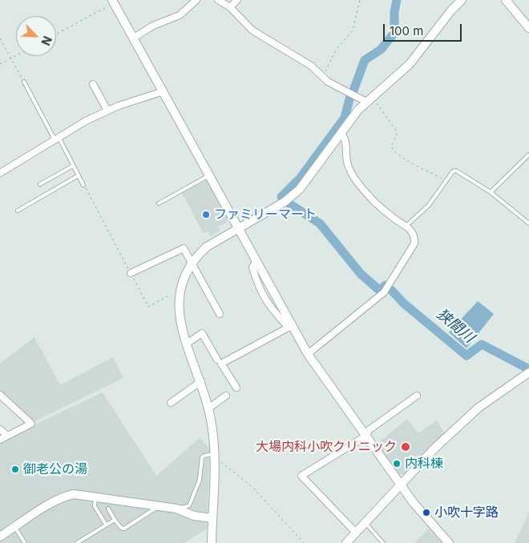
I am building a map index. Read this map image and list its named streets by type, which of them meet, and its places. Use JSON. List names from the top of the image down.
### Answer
{
  "water": ["狭間川"],
  "places": [
    "ファミリーマート",
    "大場内科小吹クリニック",
    "内科棟",
    "御老公の湯",
    "小吹十字路"
  ],
  "scale_bar": "100 m",
  "north": "bottom right"
}
